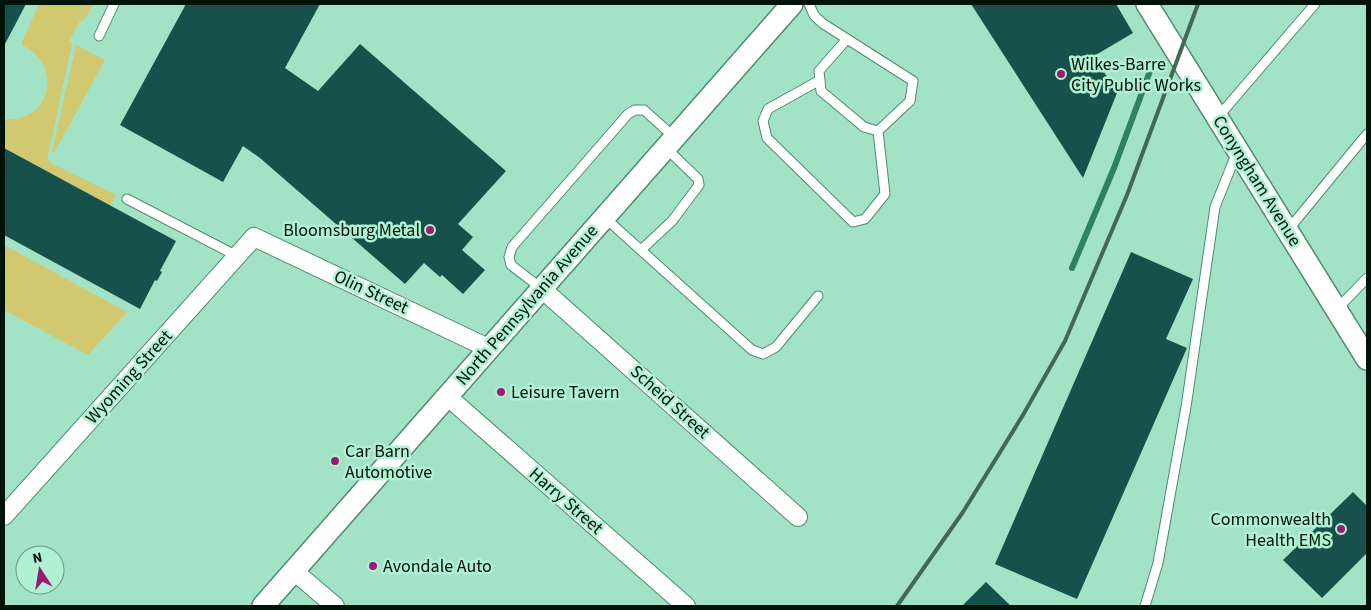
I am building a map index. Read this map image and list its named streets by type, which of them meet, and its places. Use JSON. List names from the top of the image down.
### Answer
{
  "streets": {
    "street": [
      "Conyngham Avenue",
      "Olin Street",
      "North Pennsylvania Avenue",
      "Wyoming Street",
      "Scheid Street",
      "Harry Street"
    ]
  },
  "crossings": [
    ["Olin Street", "North Pennsylvania Avenue"],
    ["Olin Street", "Wyoming Street"],
    ["North Pennsylvania Avenue", "Scheid Street"],
    ["North Pennsylvania Avenue", "Harry Street"]
  ],
  "places": [
    "Wilkes-Barre City Public Works",
    "Bloomsburg Metal",
    "Leisure Tavern",
    "Car Barn Automotive",
    "Commonwealth Health EMS",
    "Avondale Auto"
  ],
  "north": "top"
}
